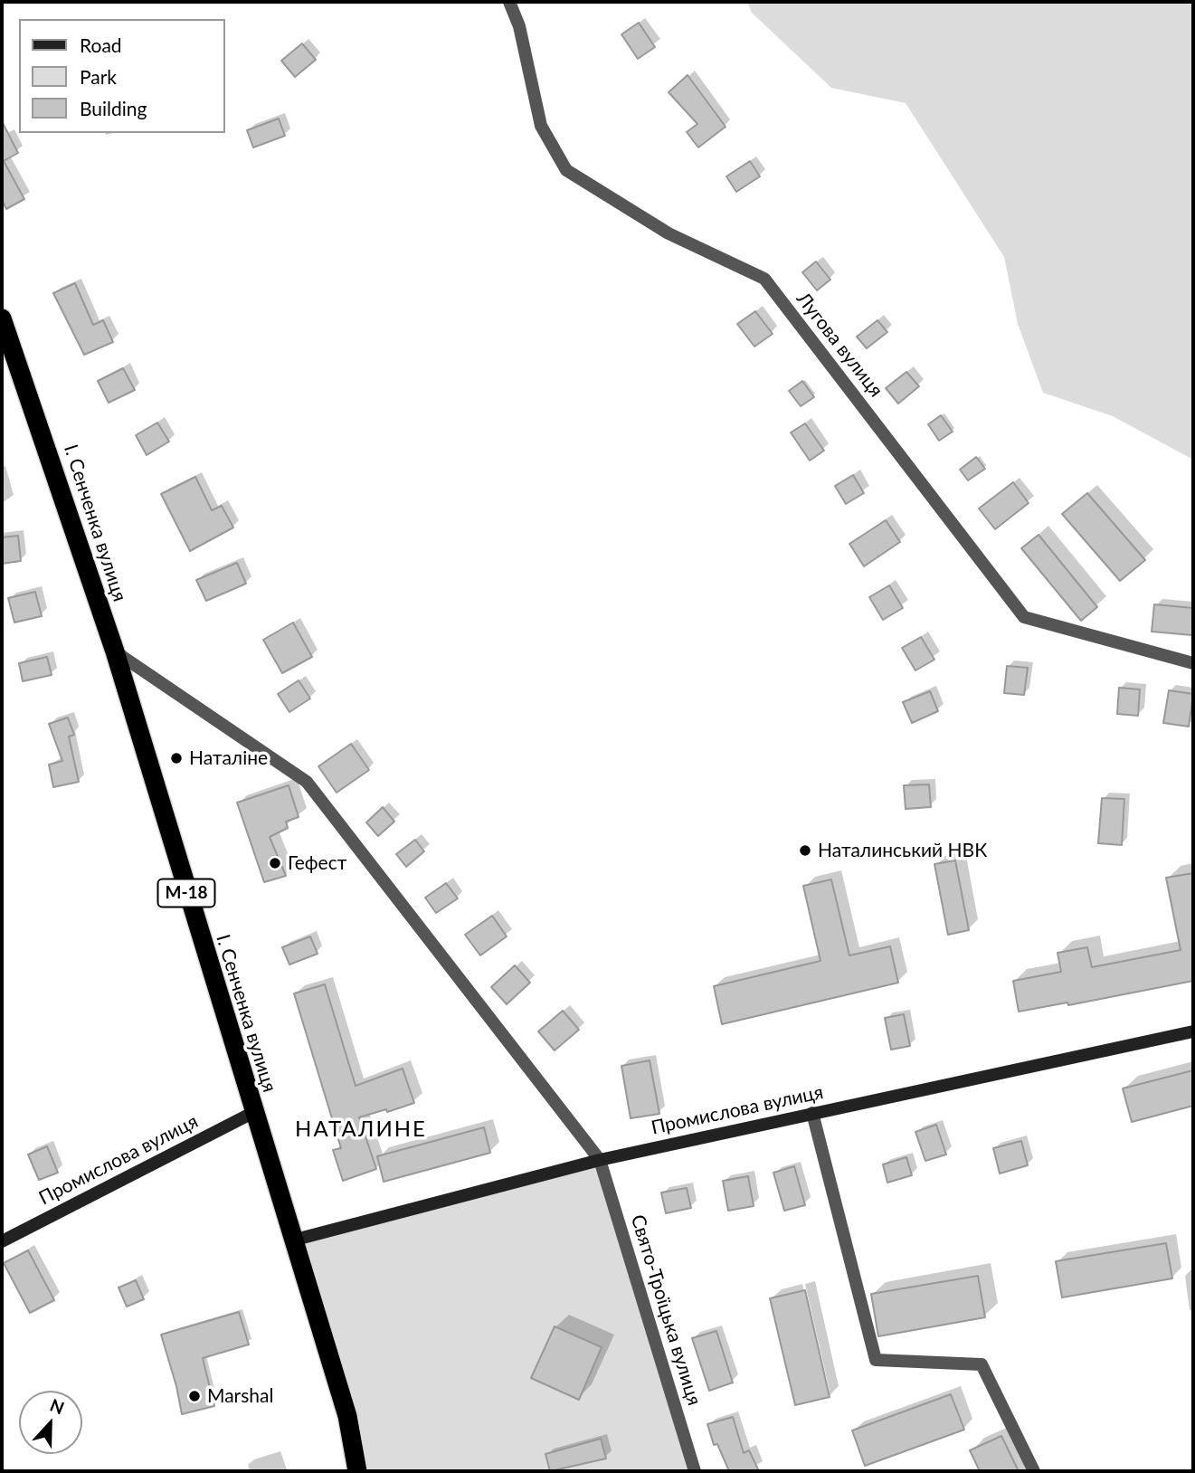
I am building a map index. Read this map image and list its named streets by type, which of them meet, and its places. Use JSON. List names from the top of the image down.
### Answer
{
  "streets": {
    "highway": ["І. Сенченка вулиця", "М-18"],
    "street": ["Лугова вулиця", "Промислова вулиця", "Свято-Троїцька вулиця"]
  },
  "crossings": [
    ["І. Сенченка вулиця", "Промислова вулиця"],
    ["Промислова вулиця", "Свято-Троїцька вулиця"]
  ],
  "districts": ["НАТАЛИНЕ"],
  "places": [
    "Наталіне",
    "Наталинський НВК",
    "Гефест",
    "Marshal"
  ],
  "legend": ["Road", "Park", "Building"],
  "north": "top"
}
